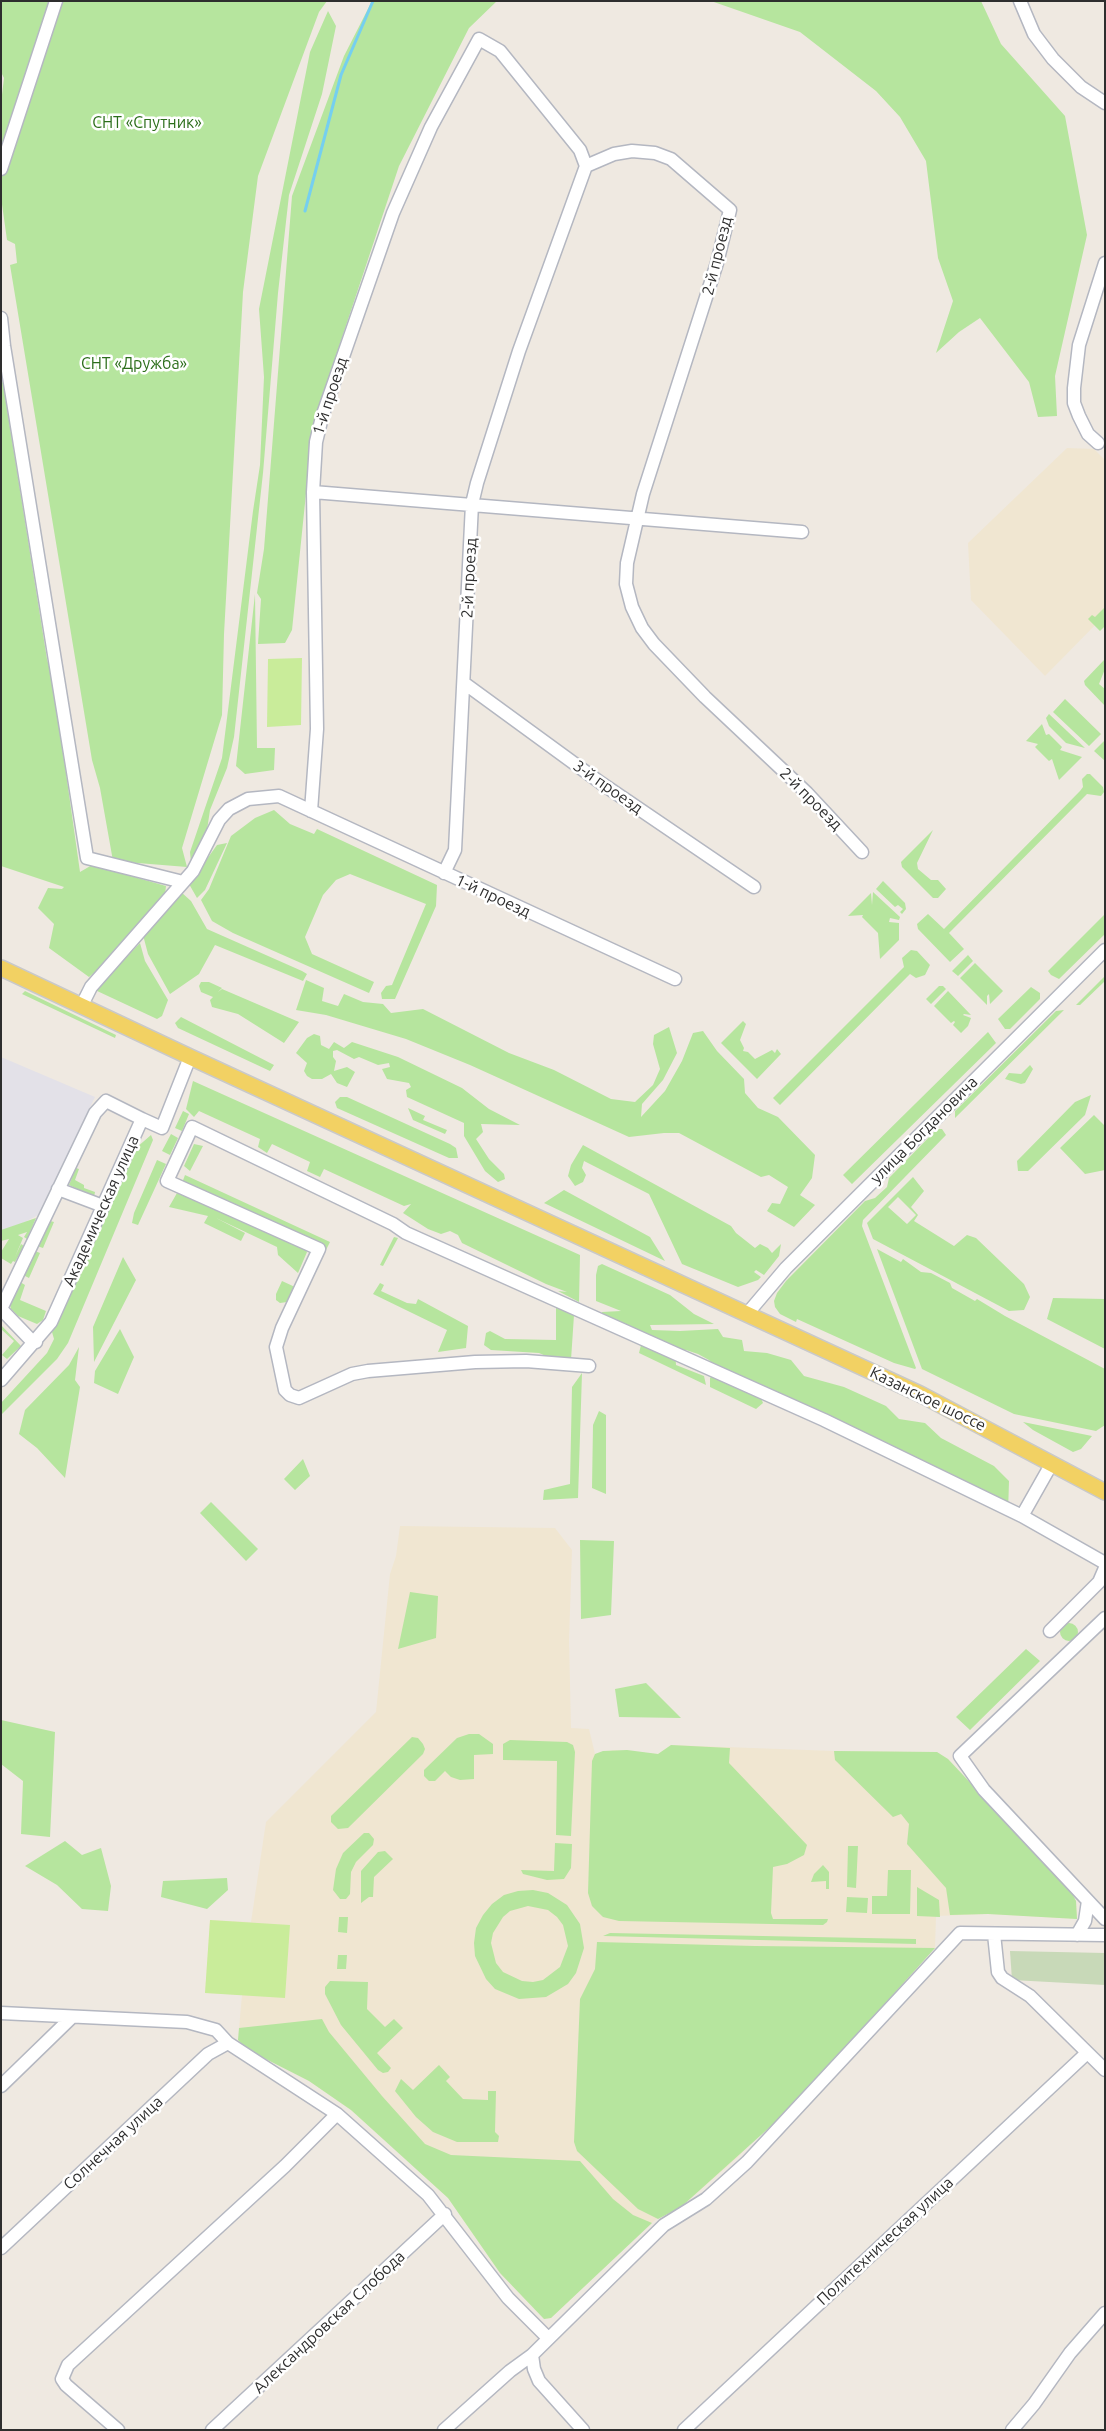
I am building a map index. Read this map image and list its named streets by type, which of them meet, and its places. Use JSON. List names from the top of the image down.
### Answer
{
  "streets": {
    "main road": ["Казанское шоссе"],
    "street": [
      "2-й проезд",
      "1-й проезд",
      "3-й проезд",
      "улица Богдановича",
      "Академическая улица",
      "Солнечная улица",
      "Политехническая улица",
      "Александровская Слобода"
    ]
  },
  "crossings": [
    ["2-й проезд", "1-й проезд"],
    ["2-й проезд", "3-й проезд"],
    ["улица Богдановича", "Казанское шоссе"],
    ["Академическая улица", "Казанское шоссе"]
  ],
  "parks": ["СНТ «Спутник»", "СНТ «Дружба»"]
}
